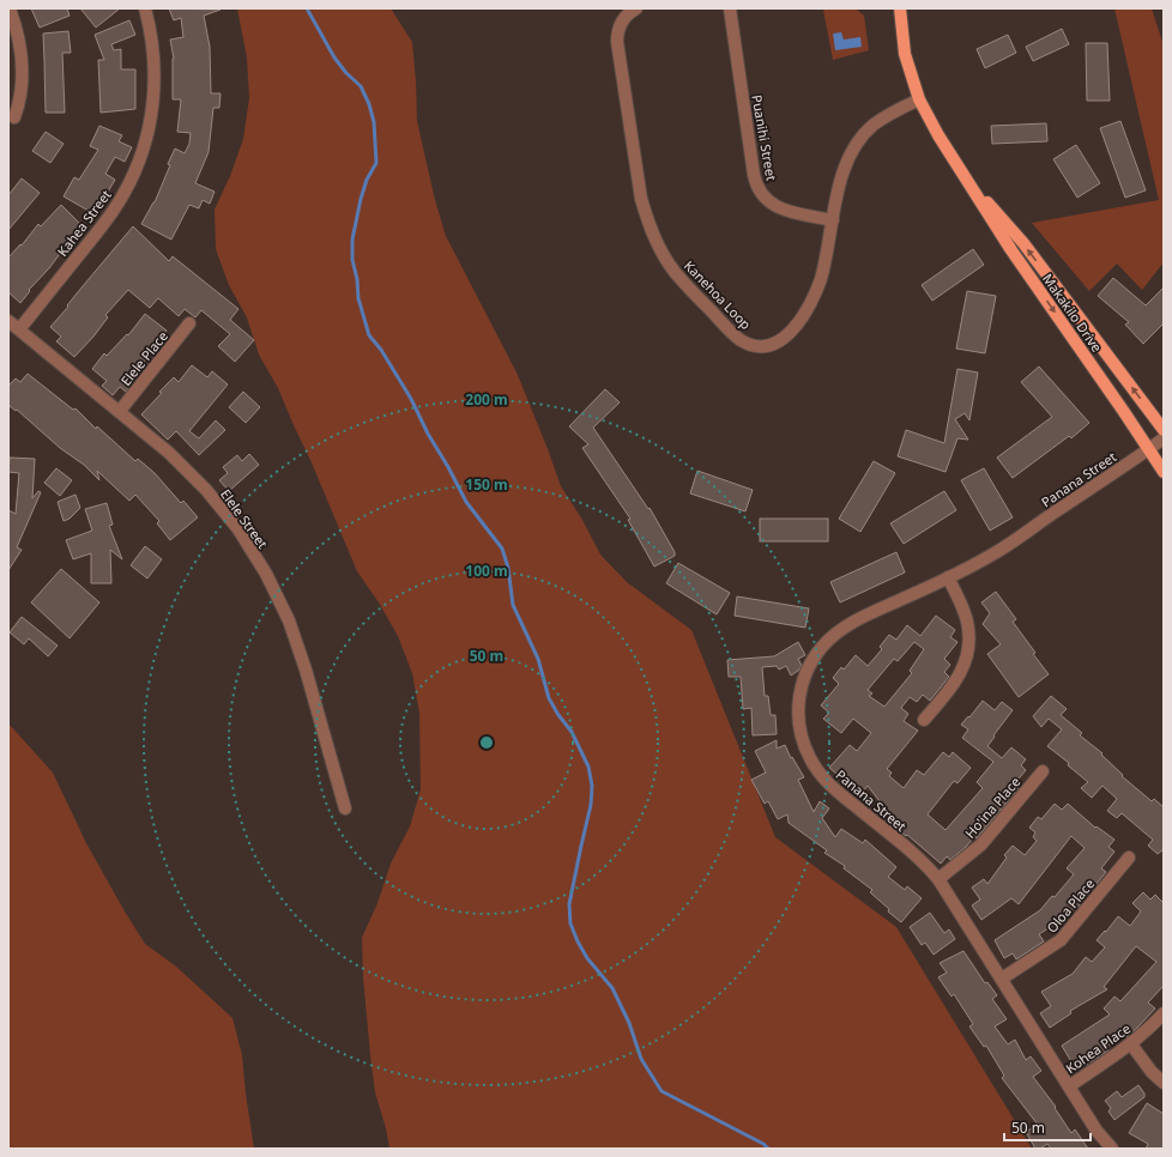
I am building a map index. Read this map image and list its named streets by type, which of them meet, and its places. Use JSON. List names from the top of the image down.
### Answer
{
  "streets": {
    "main road": ["Makakilo Drive"],
    "street": [
      "Puanihi Street",
      "Kahea Street",
      "Kanehoa Loop",
      "Elele Place",
      "Panana Street",
      "Elele Street",
      "Ho'ina Place",
      "Oloa Place",
      "Kohea Place"
    ]
  },
  "crossings": [
    ["Puanihi Street", "Kanehoa Loop"],
    ["Kahea Street", "Elele Street"],
    ["Kanehoa Loop", "Makakilo Drive"],
    ["Makakilo Drive", "Panana Street"],
    ["Elele Place", "Elele Street"],
    ["Panana Street", "Ho'ina Place"],
    ["Panana Street", "Oloa Place"],
    ["Panana Street", "Kohea Place"]
  ],
  "scale_bar": "50 m",
  "rings": [
    "200 m",
    "150 m",
    "100 m",
    "50 m"
  ]
}
